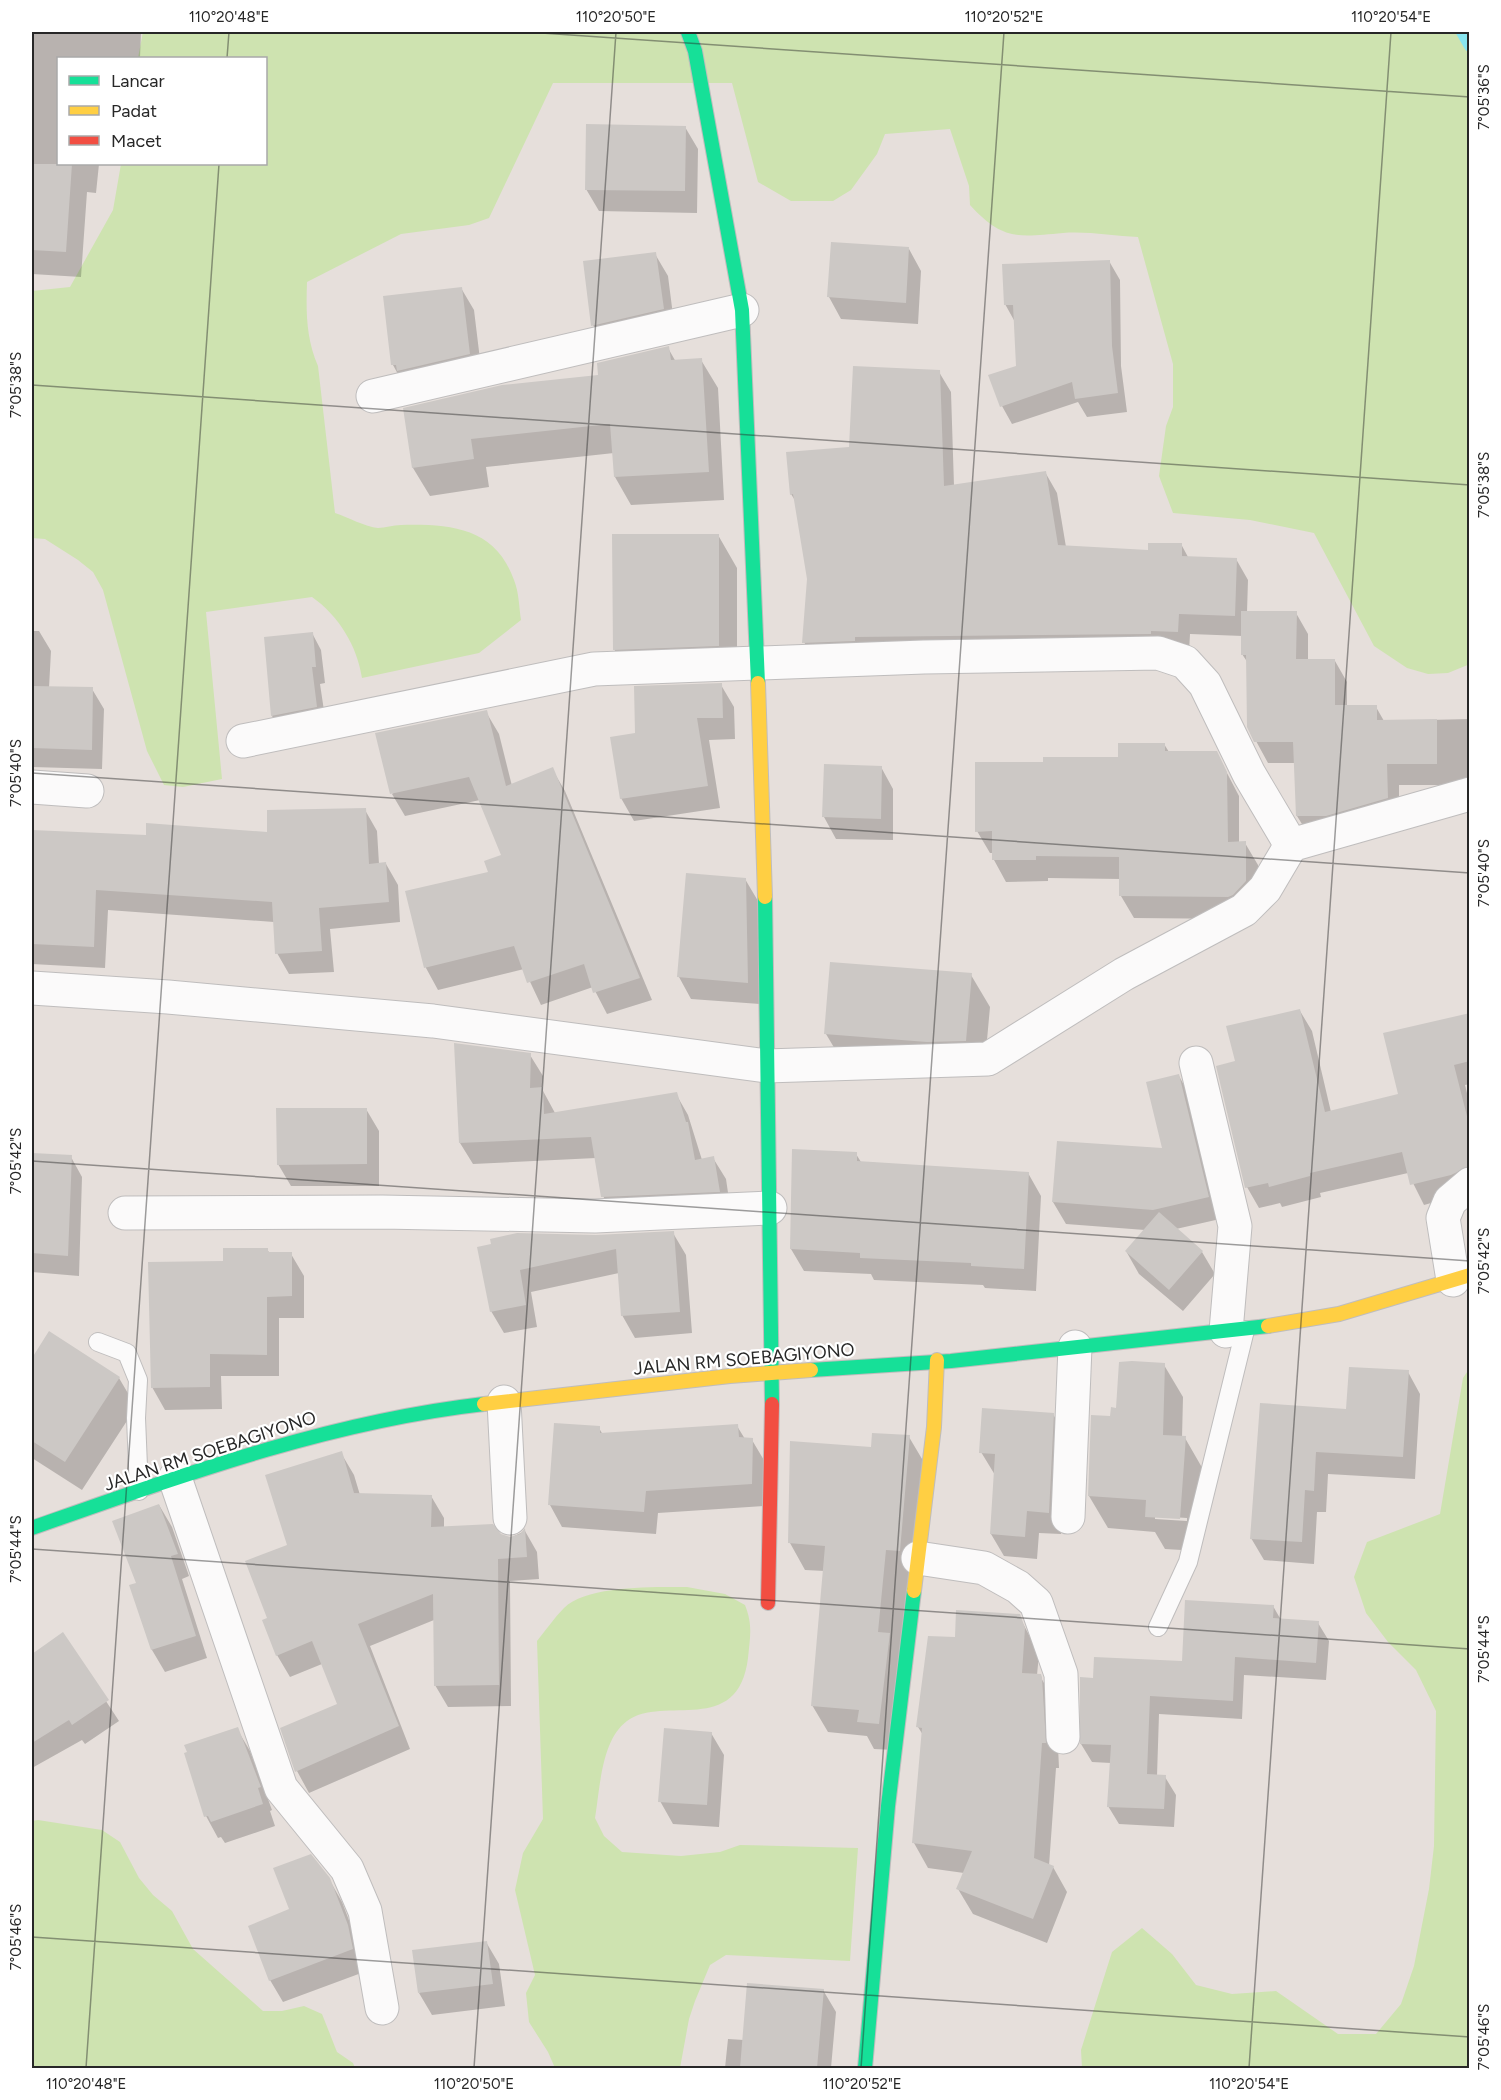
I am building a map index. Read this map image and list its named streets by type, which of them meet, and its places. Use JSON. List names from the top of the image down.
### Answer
{
  "streets": {
    "street": ["JALAN RM SOEBAGIYONO"]
  },
  "legend": ["Lancar", "Padat", "Macet"],
  "coordinates": [
    "110°20'48\"E",
    "110°20'50\"E",
    "110°20'52\"E",
    "110°20'54\"E",
    "7°05'36\"S",
    "7°05'38\"S",
    "7°05'40\"S",
    "7°05'42\"S",
    "7°05'44\"S",
    "7°05'46\"S"
  ]
}
